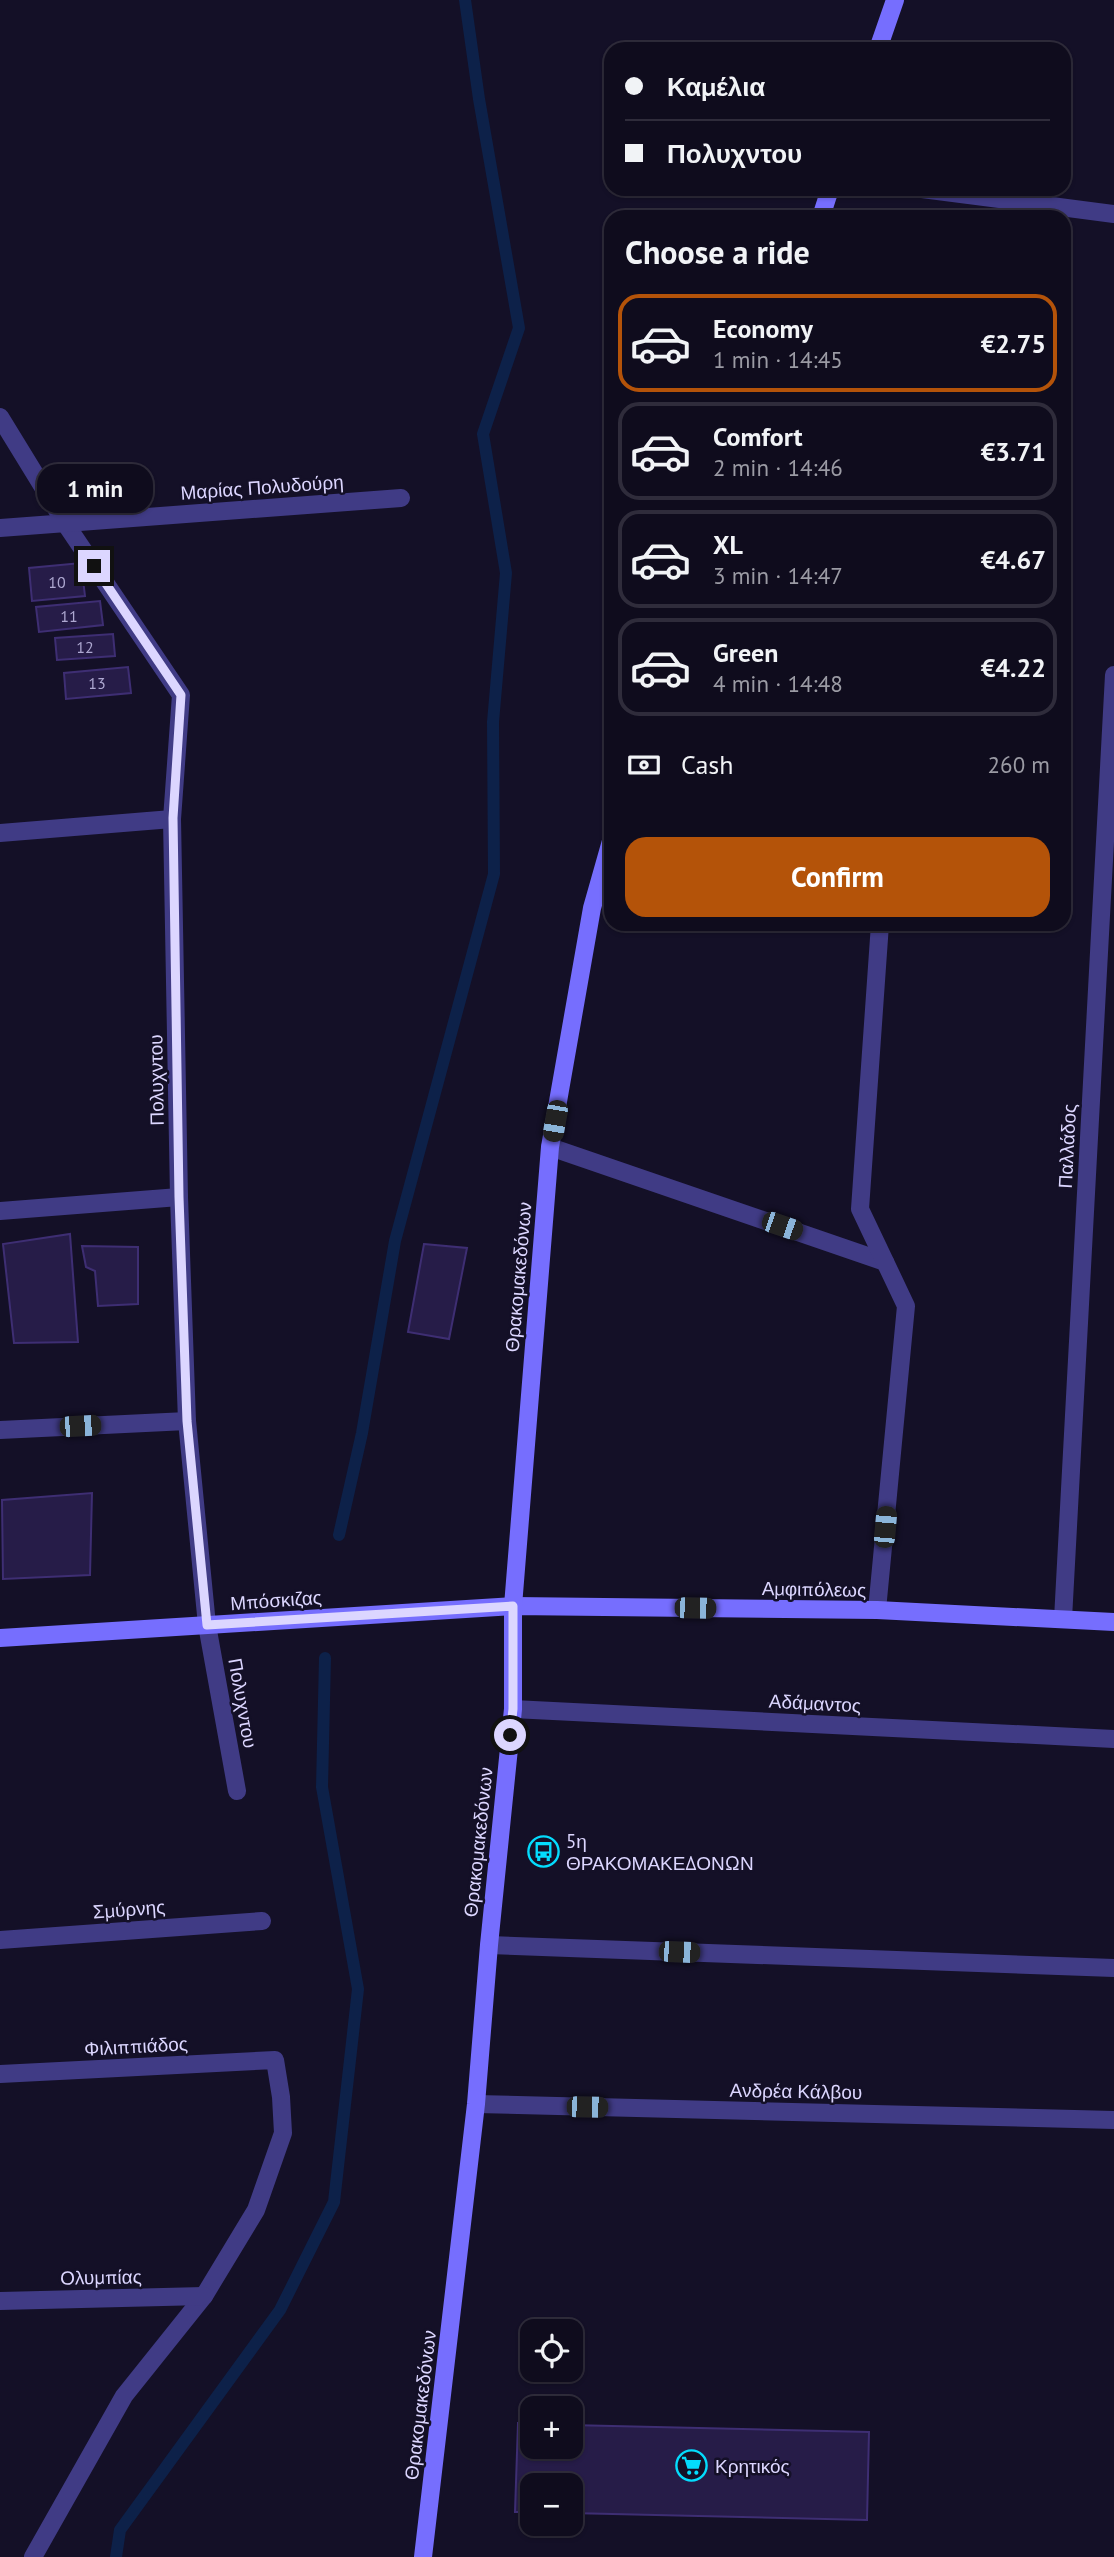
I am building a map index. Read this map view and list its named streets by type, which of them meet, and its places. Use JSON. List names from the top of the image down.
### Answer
{
  "streets": {
    "main road": ["Θρακομακεδόνων", "Αμφιπόλεως", "Μπόσκιζας"],
    "street": [
      "Μαρίας Πολυδούρη",
      "Πολυχντου",
      "Παλλάδος",
      "Αδάμαντος",
      "Σμύρνης",
      "Φιλιππιάδος",
      "Ανδρέα Κάλβου",
      "Ολυμπίας"
    ]
  },
  "crossings": [
    ["Μαρίας Πολυδούρη", "Πολυχντου"],
    ["Πολυχντου", "Μπόσκιζας"],
    ["Παλλάδος", "Αμφιπόλεως"],
    ["Θρακομακεδόνων", "Αμφιπόλεως"],
    ["Θρακομακεδόνων", "Μπόσκιζας"],
    ["Θρακομακεδόνων", "Αδάμαντος"],
    ["Θρακομακεδόνων", "Ανδρέα Κάλβου"],
    ["Αμφιπόλεως", "Μπόσκιζας"],
    ["Φιλιππιάδος", "Ολυμπίας"]
  ],
  "places": {
    "bus stop": ["5η ΘΡΑΚΟΜΑΚΕΔΟΝΩΝ"],
    "supermarket": ["Κρητικός"]
  },
  "house_numbers": [
    "10",
    "11",
    "12",
    "13"
  ],
  "page": {
    "banner": ["Καμέλια", "Πολυχντου"],
    "heading": "Choose a ride",
    "list": [
      {
        "name": "Economy",
        "note": "1 min · 14:45",
        "value": "€2.75"
      },
      {
        "name": "Comfort",
        "note": "2 min · 14:46",
        "value": "€3.71"
      },
      {
        "name": "XL",
        "note": "3 min · 14:47",
        "value": "€4.67"
      },
      {
        "name": "Green",
        "note": "4 min · 14:48",
        "value": "€4.22"
      }
    ],
    "bubble": "1 min",
    "pay": ["Cash", "260 m"],
    "buttons": "Confirm",
    "map_buttons": ["+", "−"]
  }
}
